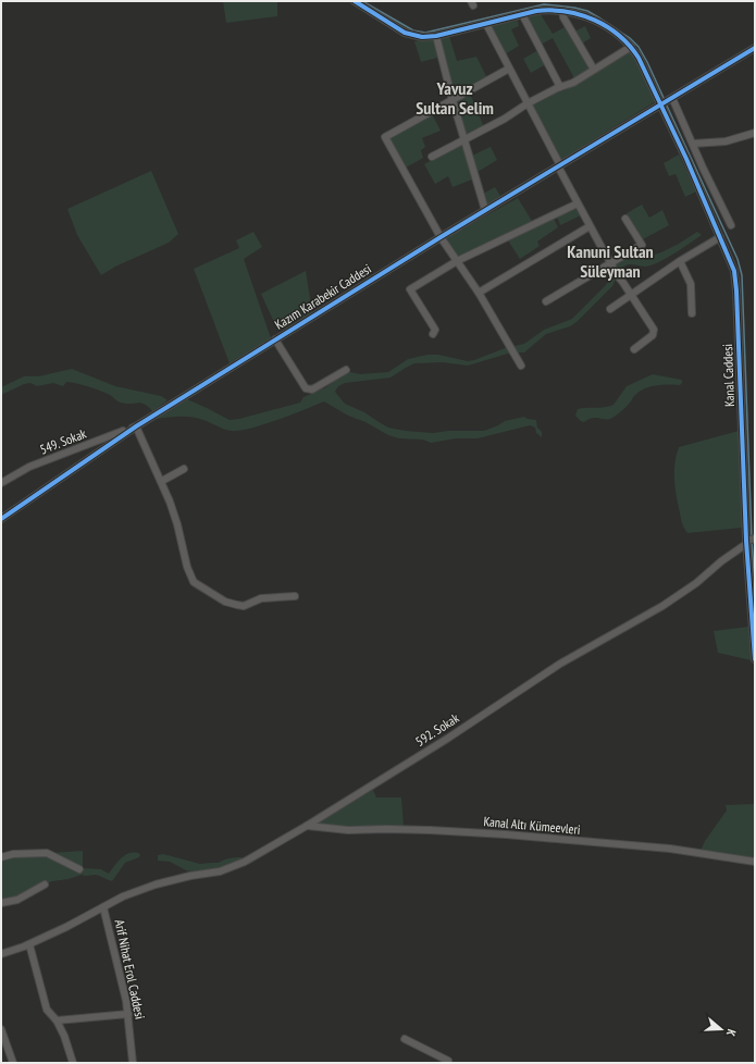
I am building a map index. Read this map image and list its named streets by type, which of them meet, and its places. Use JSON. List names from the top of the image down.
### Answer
{
  "streets": {
    "street": [
      "Kazım Karabekir Caddesi",
      "Kanal Caddesi",
      "549. Sokak",
      "592. Sokak",
      "Kanal Altı Kümeevleri",
      "Arif Nihat Erol Caddesi"
    ]
  },
  "crossings": [
    ["Kazım Karabekir Caddesi", "Kanal Caddesi"],
    ["Kazım Karabekir Caddesi", "549. Sokak"],
    ["Kanal Caddesi", "592. Sokak"],
    ["592. Sokak", "Kanal Altı Kümeevleri"],
    ["592. Sokak", "Arif Nihat Erol Caddesi"]
  ],
  "districts": ["Yavuz Sultan Selim", "Kanuni Sultan Süleyman"],
  "north": "right"
}
